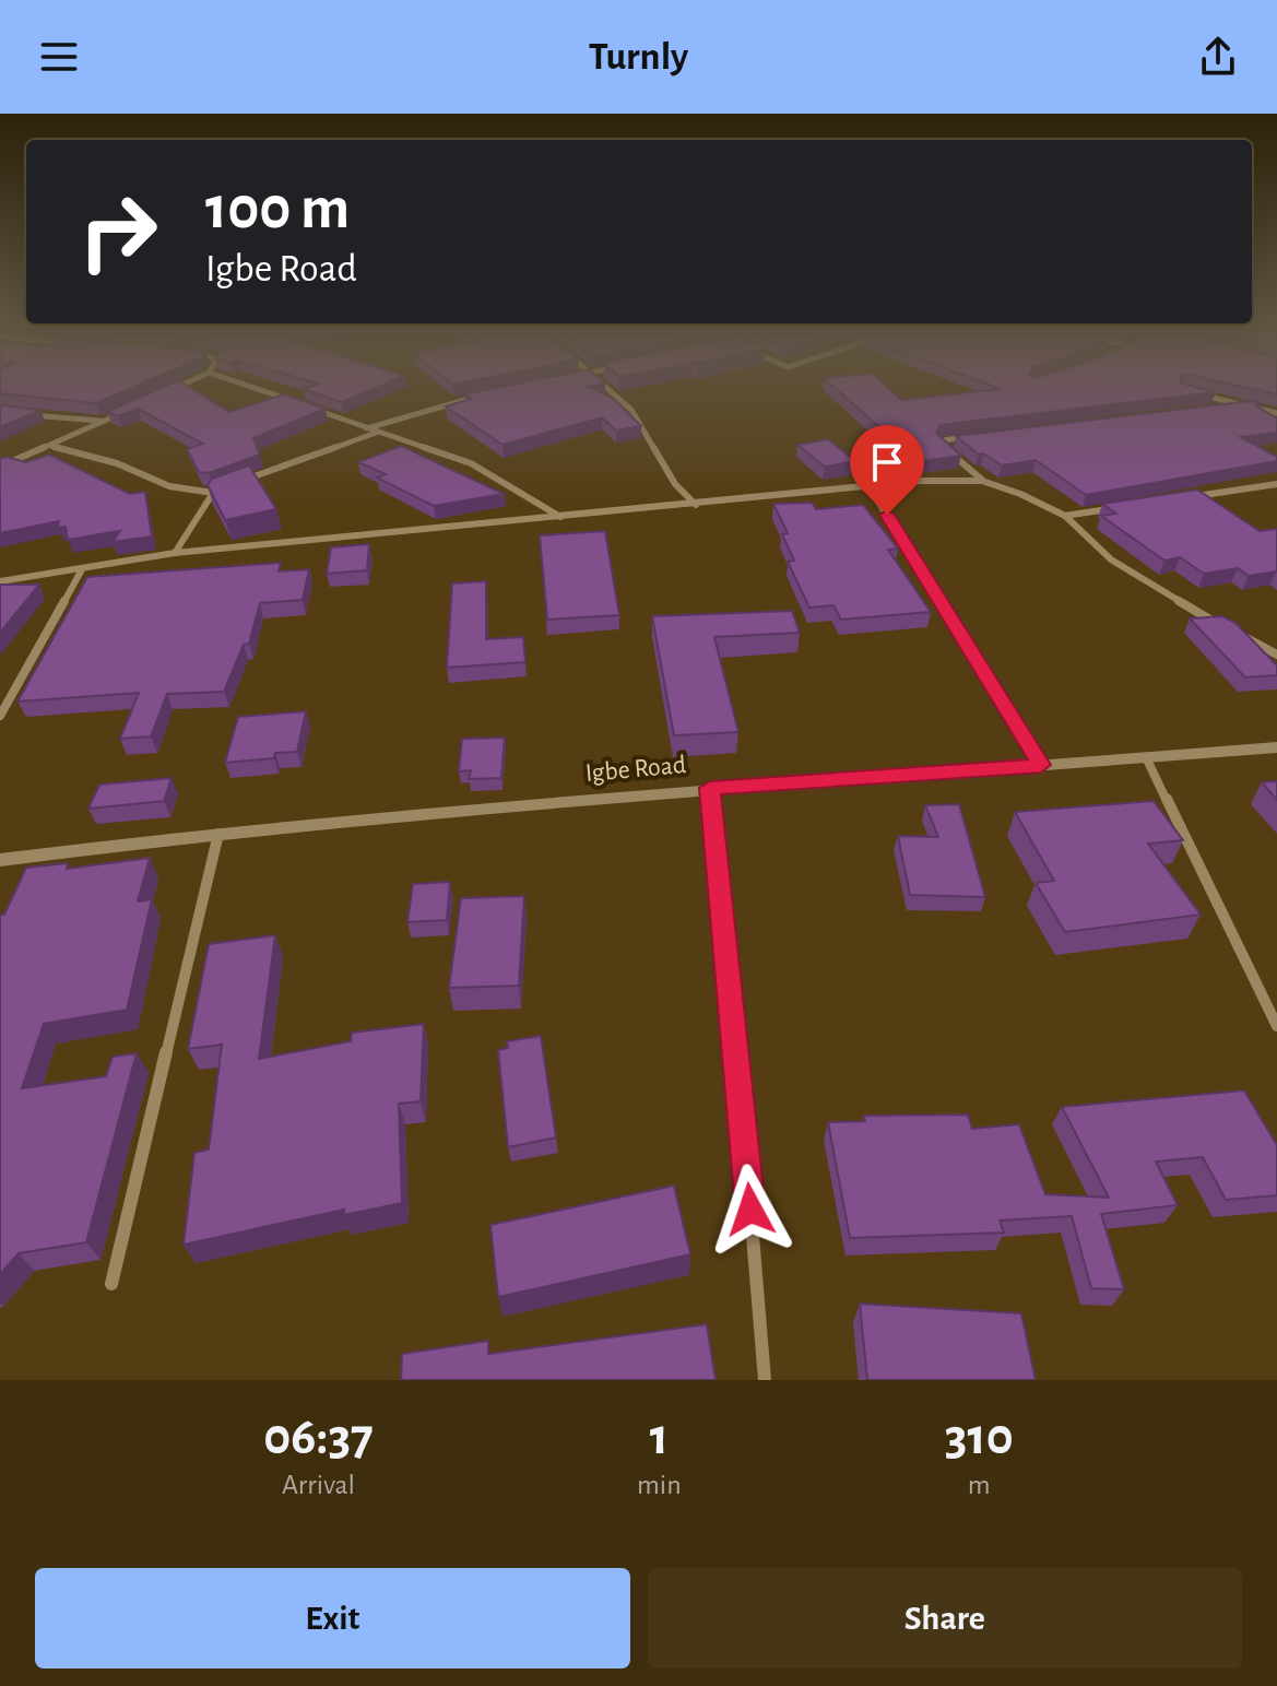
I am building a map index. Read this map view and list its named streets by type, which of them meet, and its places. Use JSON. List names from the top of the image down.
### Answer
{
  "streets": {
    "street": ["Igbe Road"]
  },
  "page": {
    "header": "Turnly",
    "turn": ["100 m", "Igbe Road"],
    "eta": [
      "06:37",
      "Arrival",
      "1",
      "min",
      "310",
      "m"
    ],
    "buttons": ["Exit", "Share"]
  }
}
